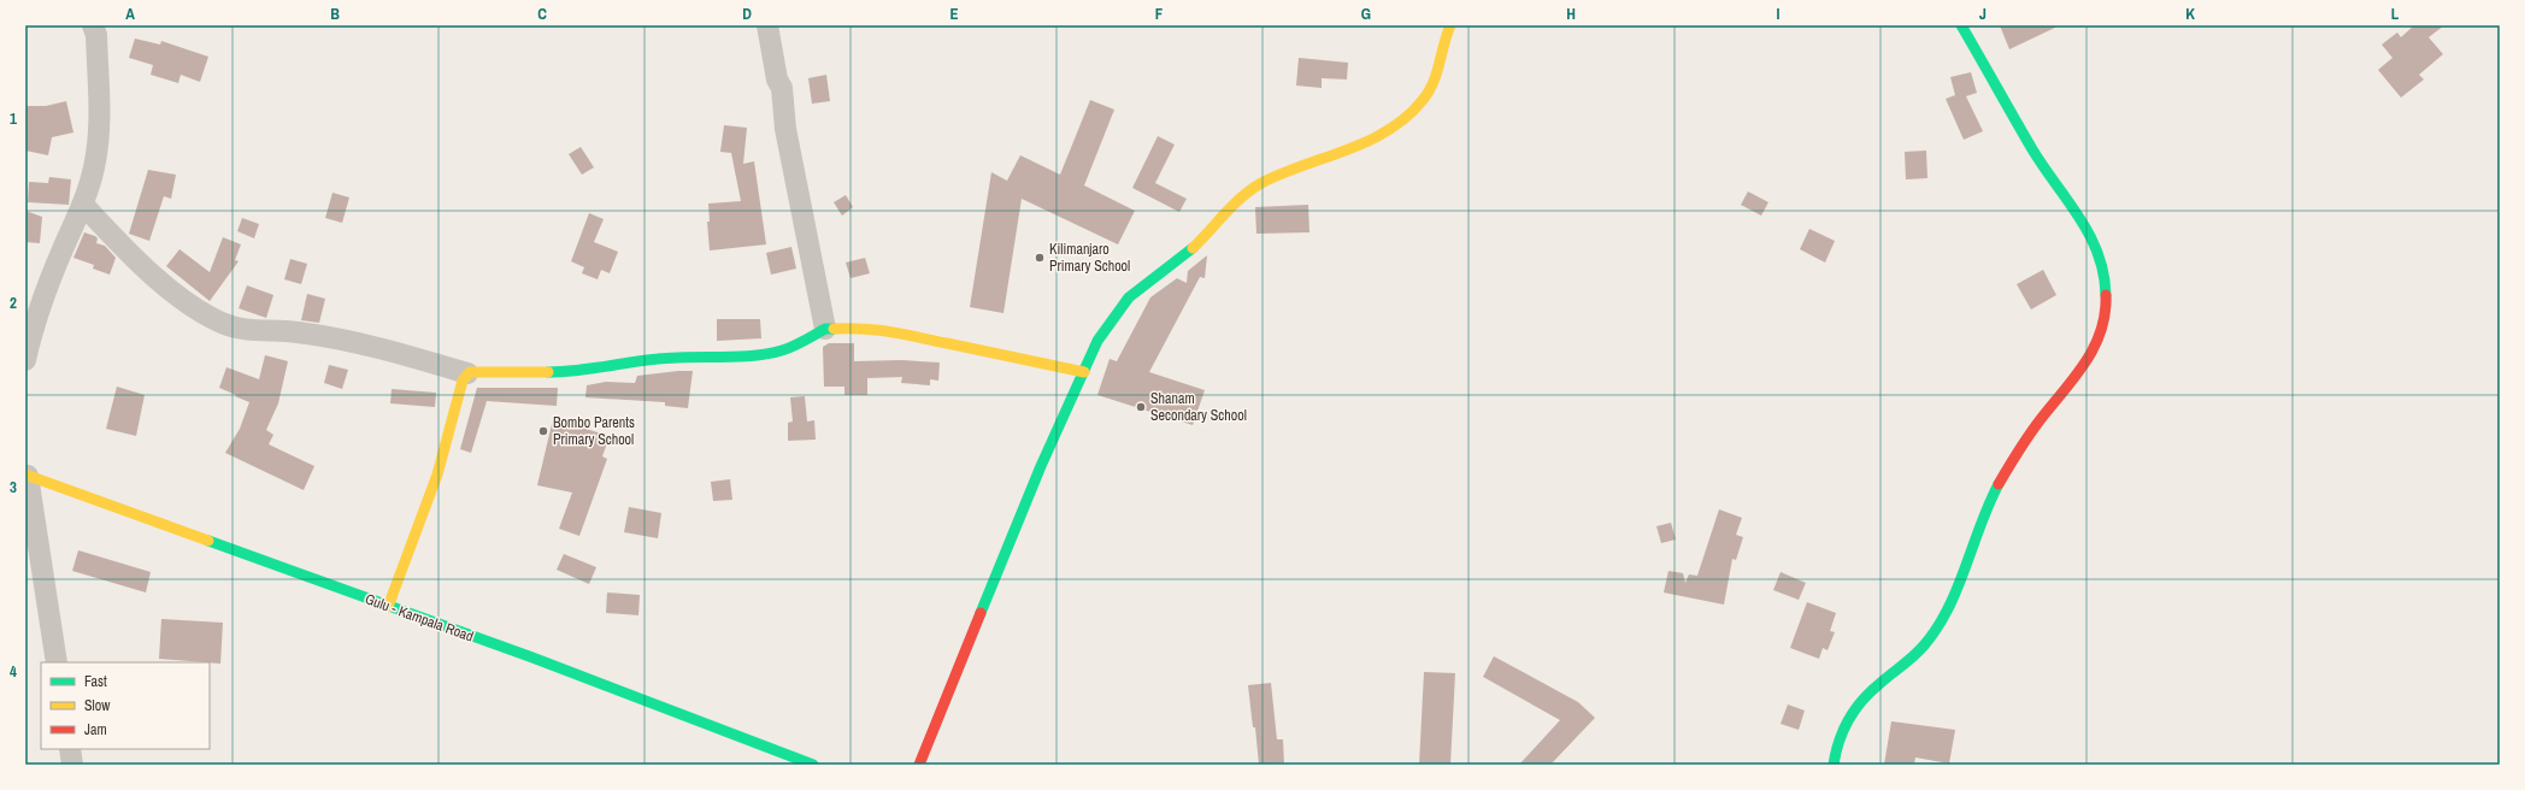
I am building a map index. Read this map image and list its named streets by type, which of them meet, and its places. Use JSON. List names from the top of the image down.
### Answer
{
  "streets": {
    "street": ["Gulu - Kampala Road"]
  },
  "places": ["Kilimanjaro Primary School", "Shanam Secondary School", "Bombo Parents Primary School"],
  "legend": ["Fast", "Slow", "Jam"],
  "grid": {
    "columns": [
      "A",
      "B",
      "C",
      "D",
      "E",
      "F",
      "G",
      "H",
      "I",
      "J",
      "K",
      "L"
    ],
    "rows": [
      "1",
      "2",
      "3",
      "4"
    ]
  }
}
